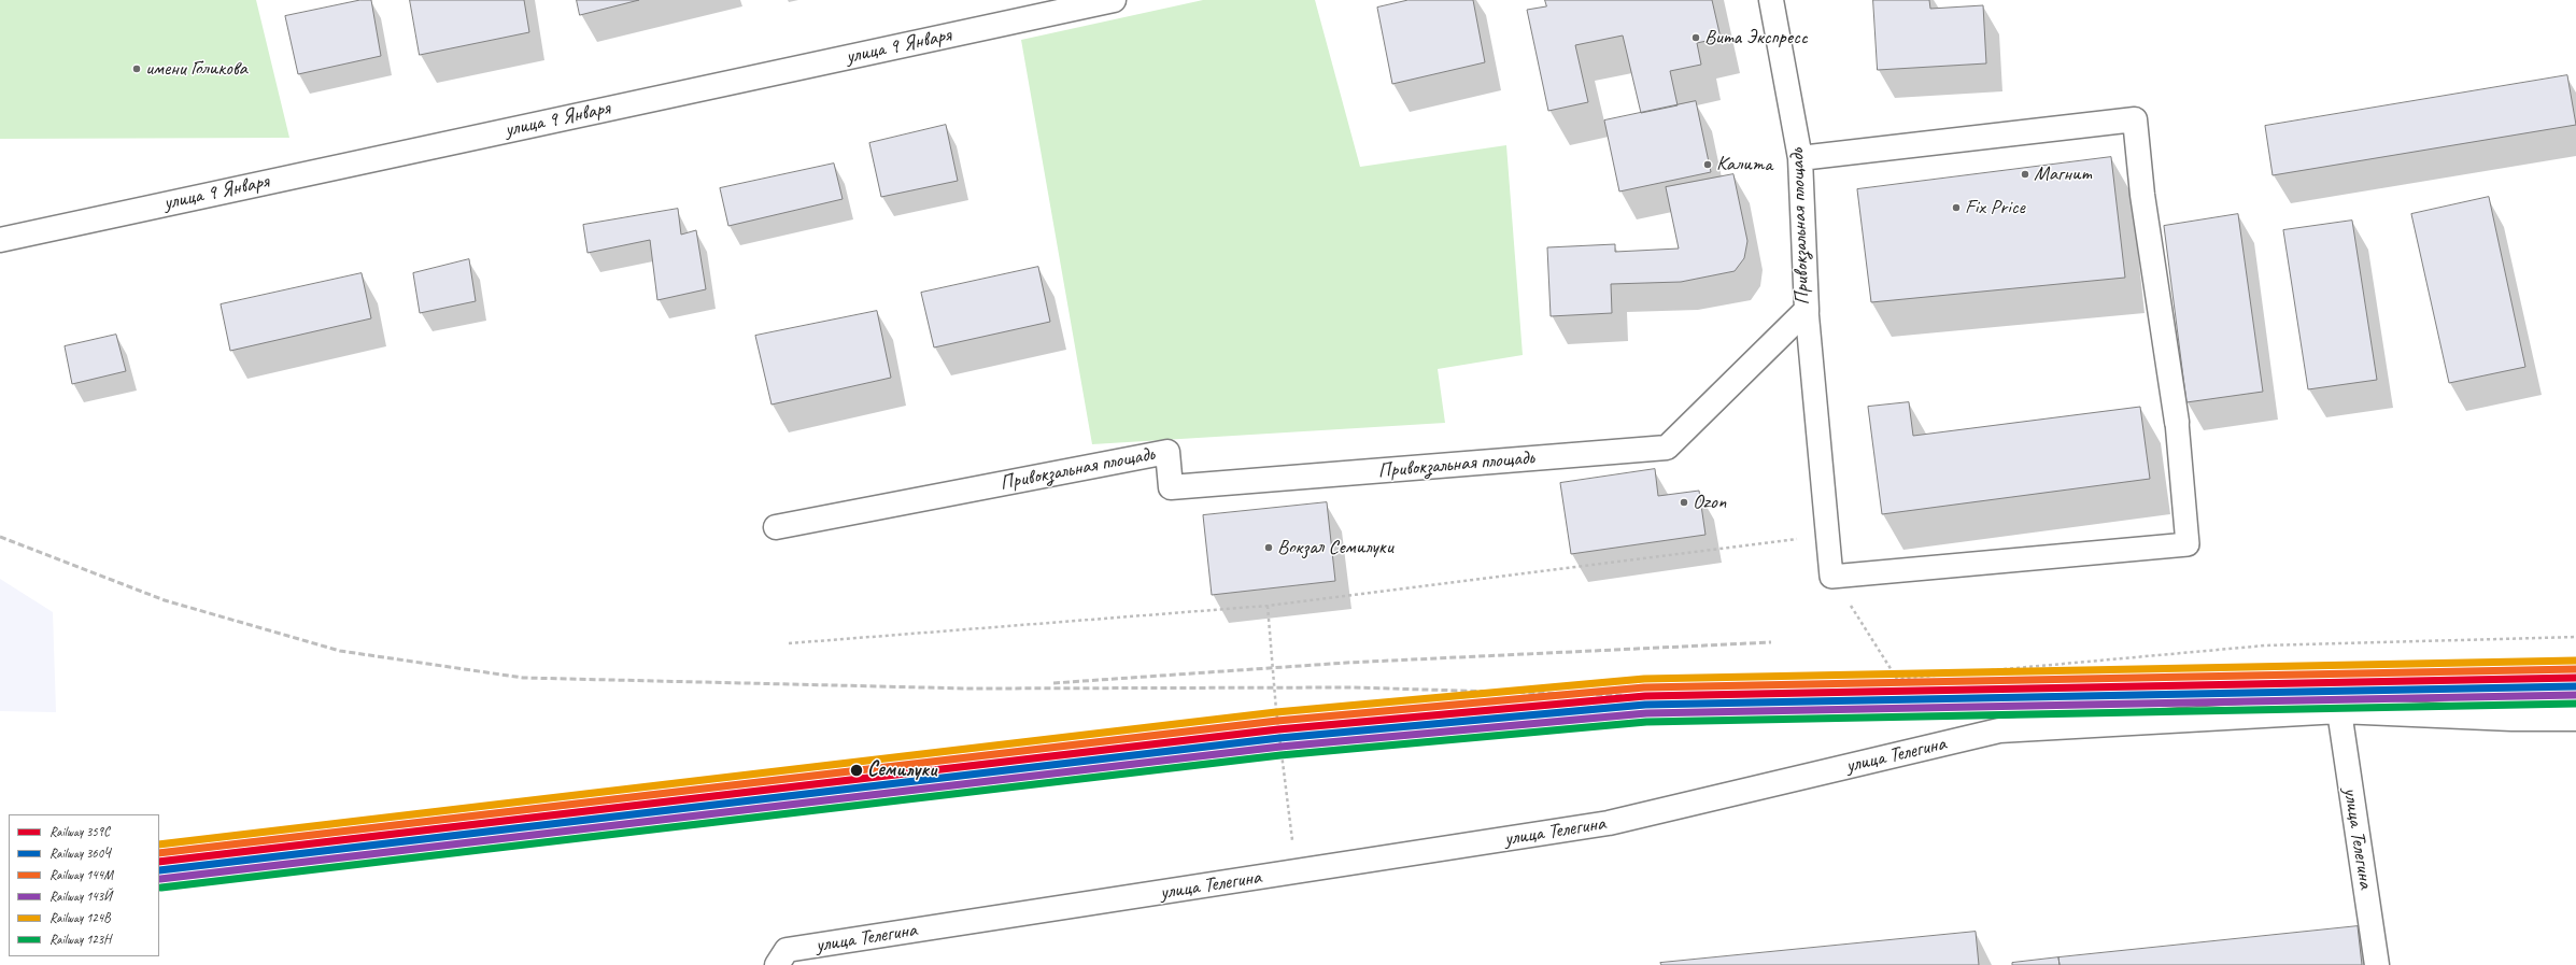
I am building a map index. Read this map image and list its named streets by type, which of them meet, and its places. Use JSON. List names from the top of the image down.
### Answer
{
  "streets": {
    "street": ["улица 9 Января", "Привокзальная площадь", "улица Телегина"]
  },
  "places": [
    "Вита Экспресс",
    "имени Голикова",
    "Калита",
    "Магнит",
    "Fix Price",
    "Ozon",
    "Вокзал Семилуки",
    "Семилуки"
  ],
  "lines": [
    "rail line 124В",
    "rail line 144М",
    "rail line 359С",
    "rail line 360Ч",
    "rail line 143Й",
    "rail line 123Н"
  ],
  "legend": [
    "Railway 359С",
    "Railway 360Ч",
    "Railway 144М",
    "Railway 143Й",
    "Railway 124В",
    "Railway 123Н"
  ]
}
